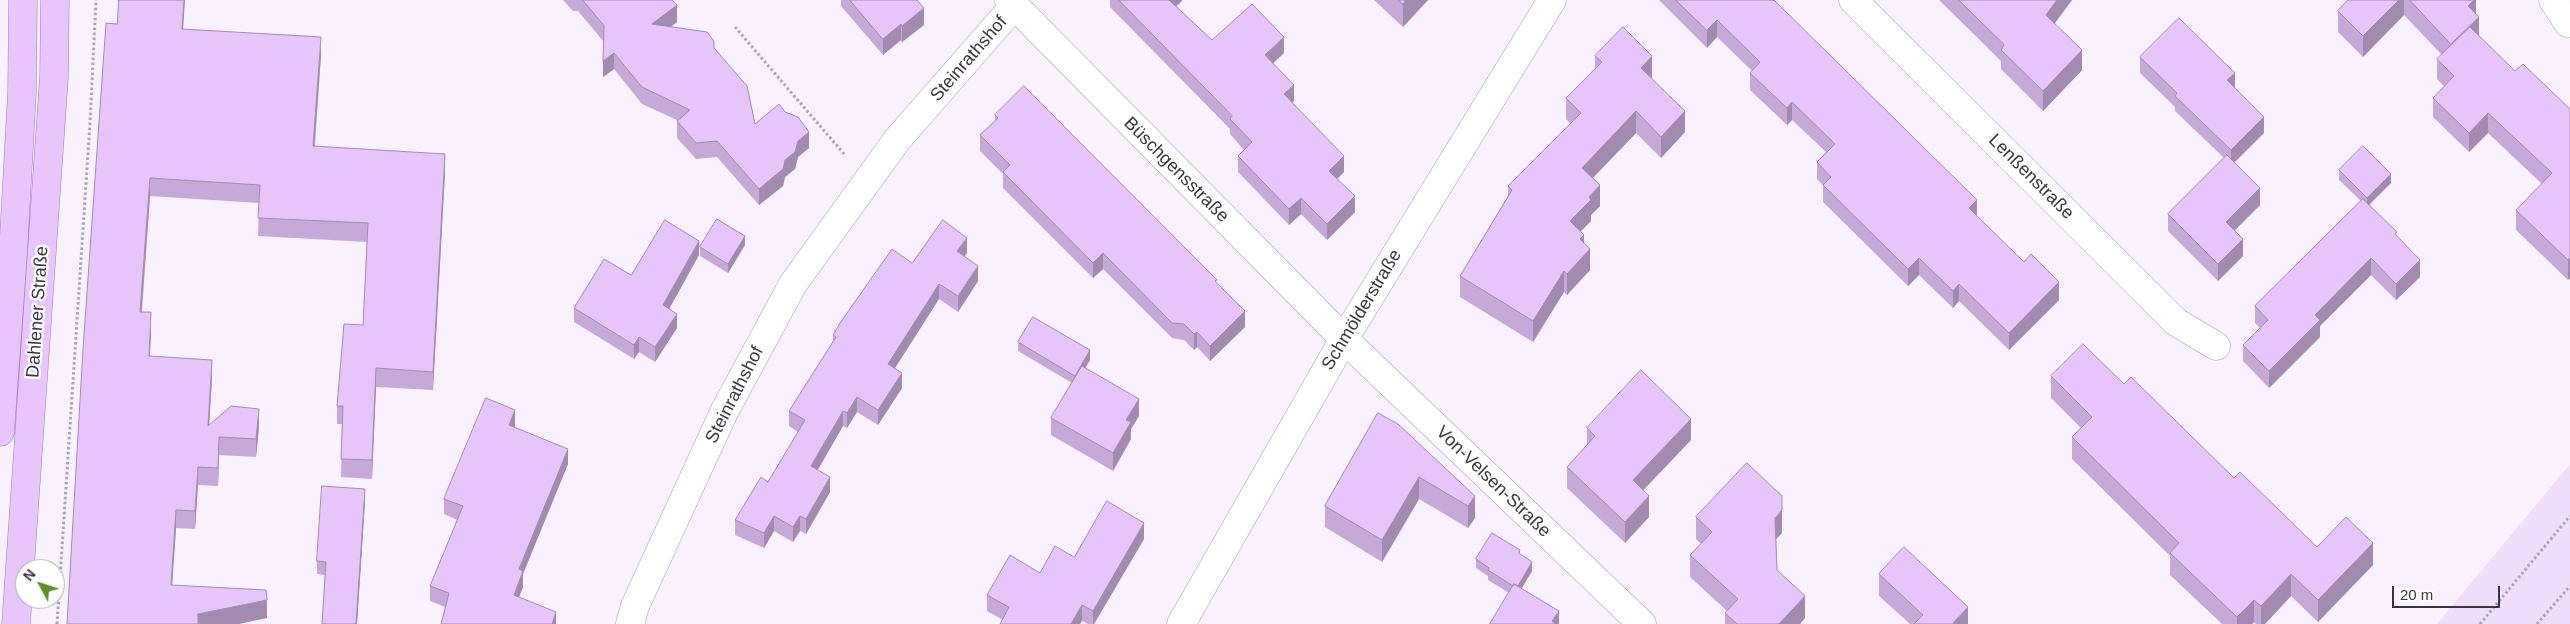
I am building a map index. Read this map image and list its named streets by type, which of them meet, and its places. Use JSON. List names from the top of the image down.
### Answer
{
  "streets": {
    "main road": ["Dahlener Straße"],
    "street": [
      "Steinrathshof",
      "Büschgensstraße",
      "Lenßenstraße",
      "Schmölderstraße",
      "Von-Velsen-Straße"
    ]
  },
  "crossings": [
    ["Steinrathshof", "Büschgensstraße"],
    ["Büschgensstraße", "Schmölderstraße"],
    ["Büschgensstraße", "Von-Velsen-Straße"],
    ["Schmölderstraße", "Von-Velsen-Straße"]
  ],
  "scale_bar": "20 m",
  "north": "top left"
}
